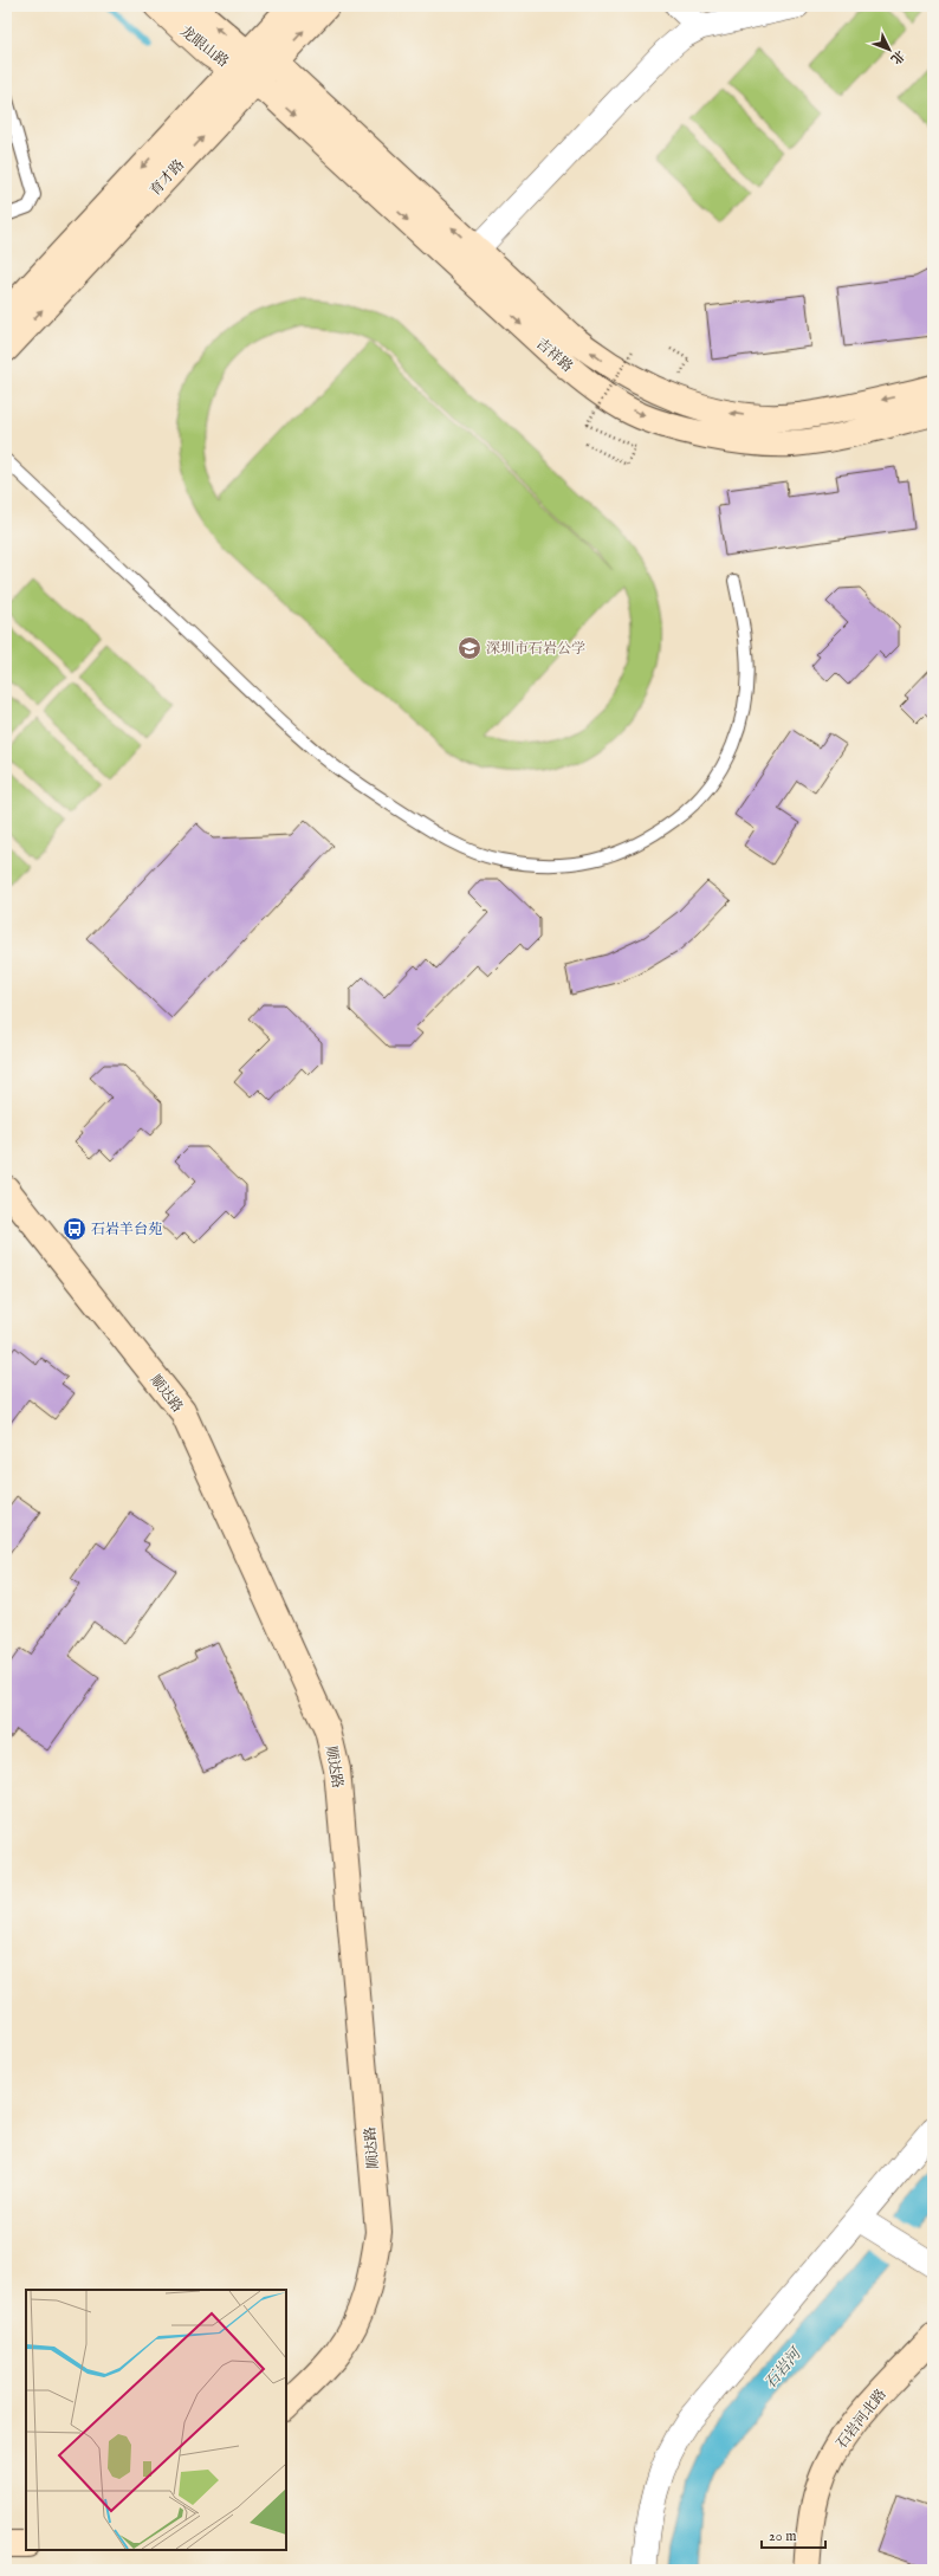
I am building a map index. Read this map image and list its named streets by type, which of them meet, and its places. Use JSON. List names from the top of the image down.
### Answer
{
  "streets": {
    "street": [
      "龙眼山路",
      "育才路",
      "吉祥路",
      "顺达路",
      "石岩河北路"
    ]
  },
  "crossings": [
    ["龙眼山路", "育才路"],
    ["龙眼山路", "吉祥路"],
    ["育才路", "吉祥路"]
  ],
  "water": ["石岩河"],
  "places": {
    "school or university": ["深圳市石岩公学"],
    "bus stop": ["石岩羊台苑"]
  },
  "scale_bar": "20 m",
  "north": "bottom right"
}
